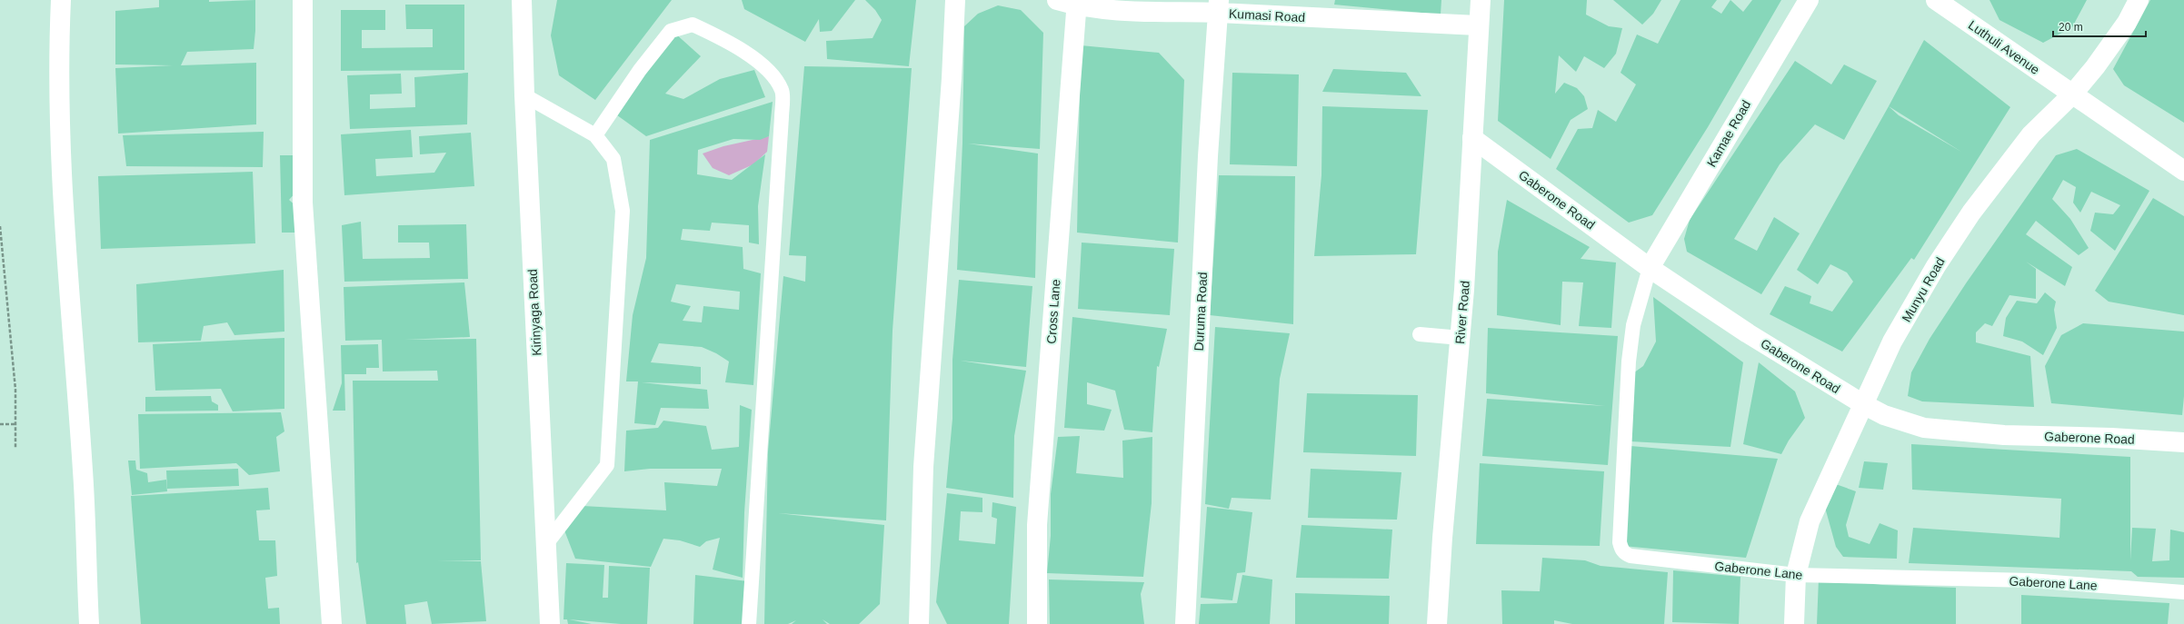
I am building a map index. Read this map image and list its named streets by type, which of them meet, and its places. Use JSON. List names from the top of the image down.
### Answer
{
  "streets": {
    "street": [
      "Kumasi Road",
      "Luthuli Avenue",
      "Kamae Road",
      "Gaberone Road",
      "Munyu Road",
      "Cross Lane",
      "Duruma Road",
      "Kirinyaga Road",
      "River Road"
    ],
    "lane": ["Gaberone Lane"]
  },
  "crossings": [
    ["Kumasi Road", "Cross Lane"],
    ["Kumasi Road", "Duruma Road"],
    ["Kumasi Road", "River Road"],
    ["Luthuli Avenue", "Munyu Road"],
    ["Kamae Road", "Gaberone Road"],
    ["Kamae Road", "Gaberone Lane"],
    ["Gaberone Road", "Munyu Road"],
    ["Gaberone Road", "River Road"],
    ["Gaberone Road", "Gaberone Lane"],
    ["Munyu Road", "Gaberone Lane"]
  ],
  "scale_bar": "20 m"
}
